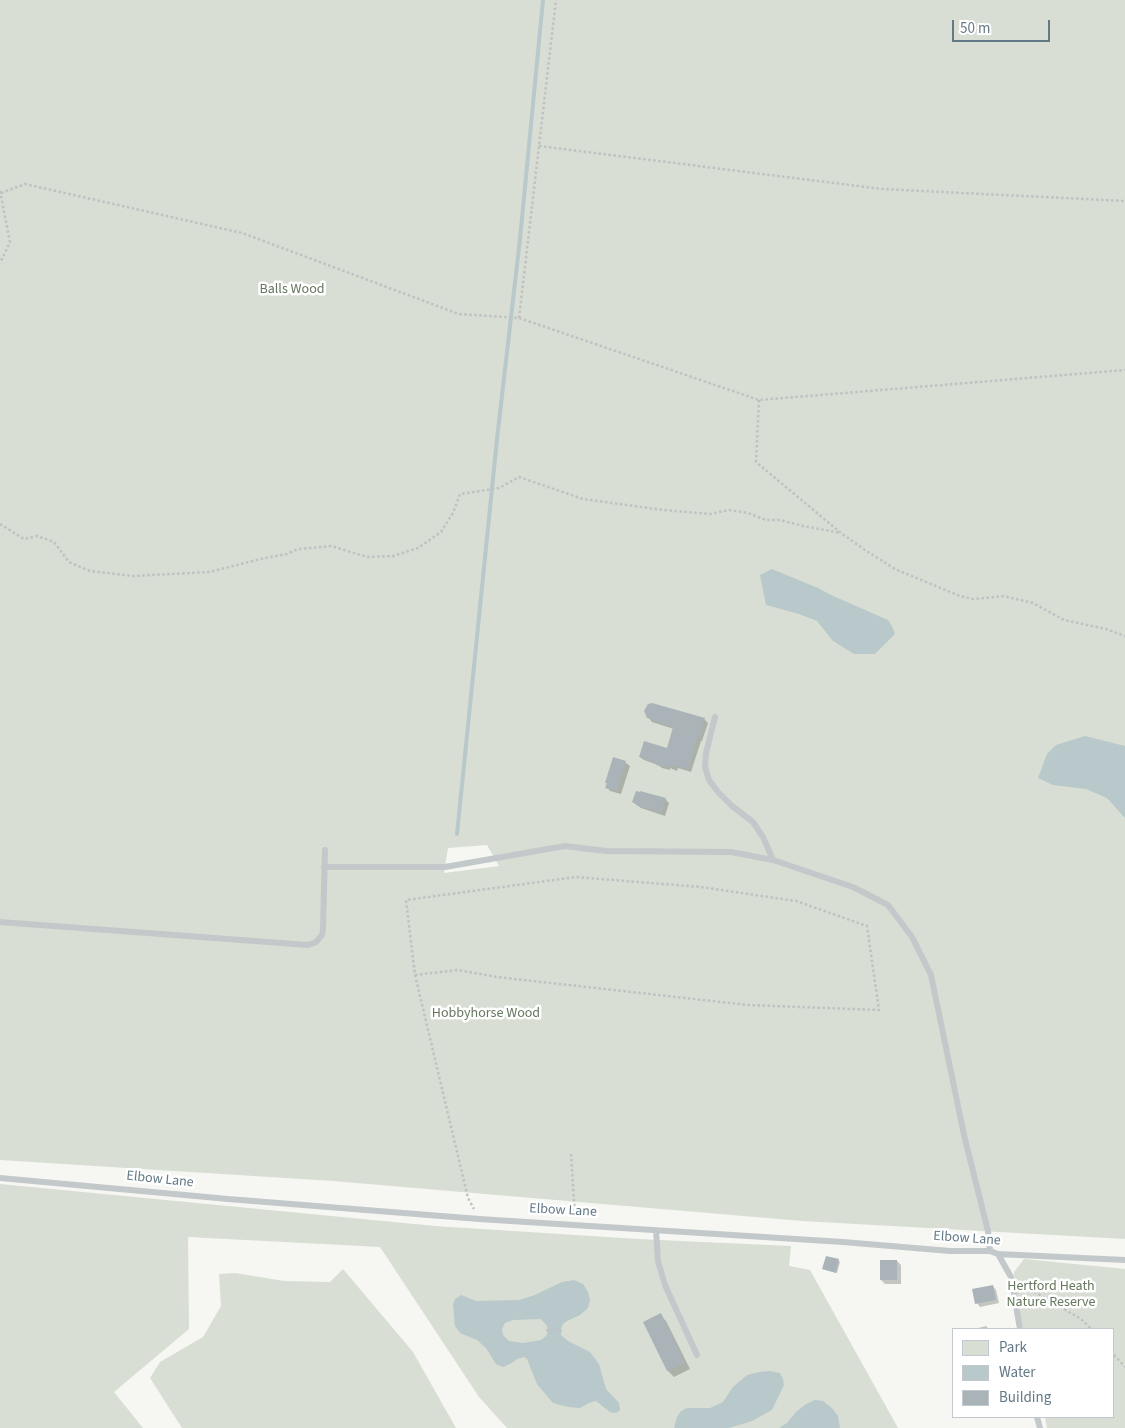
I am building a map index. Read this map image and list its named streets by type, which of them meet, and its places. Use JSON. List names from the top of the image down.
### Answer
{
  "streets": {
    "lane": ["Elbow Lane"]
  },
  "parks": ["Balls Wood", "Hobbyhorse Wood", "Hertford Heath Nature Reserve"],
  "legend": ["Park", "Water", "Building"],
  "scale_bar": "50 m"
}
